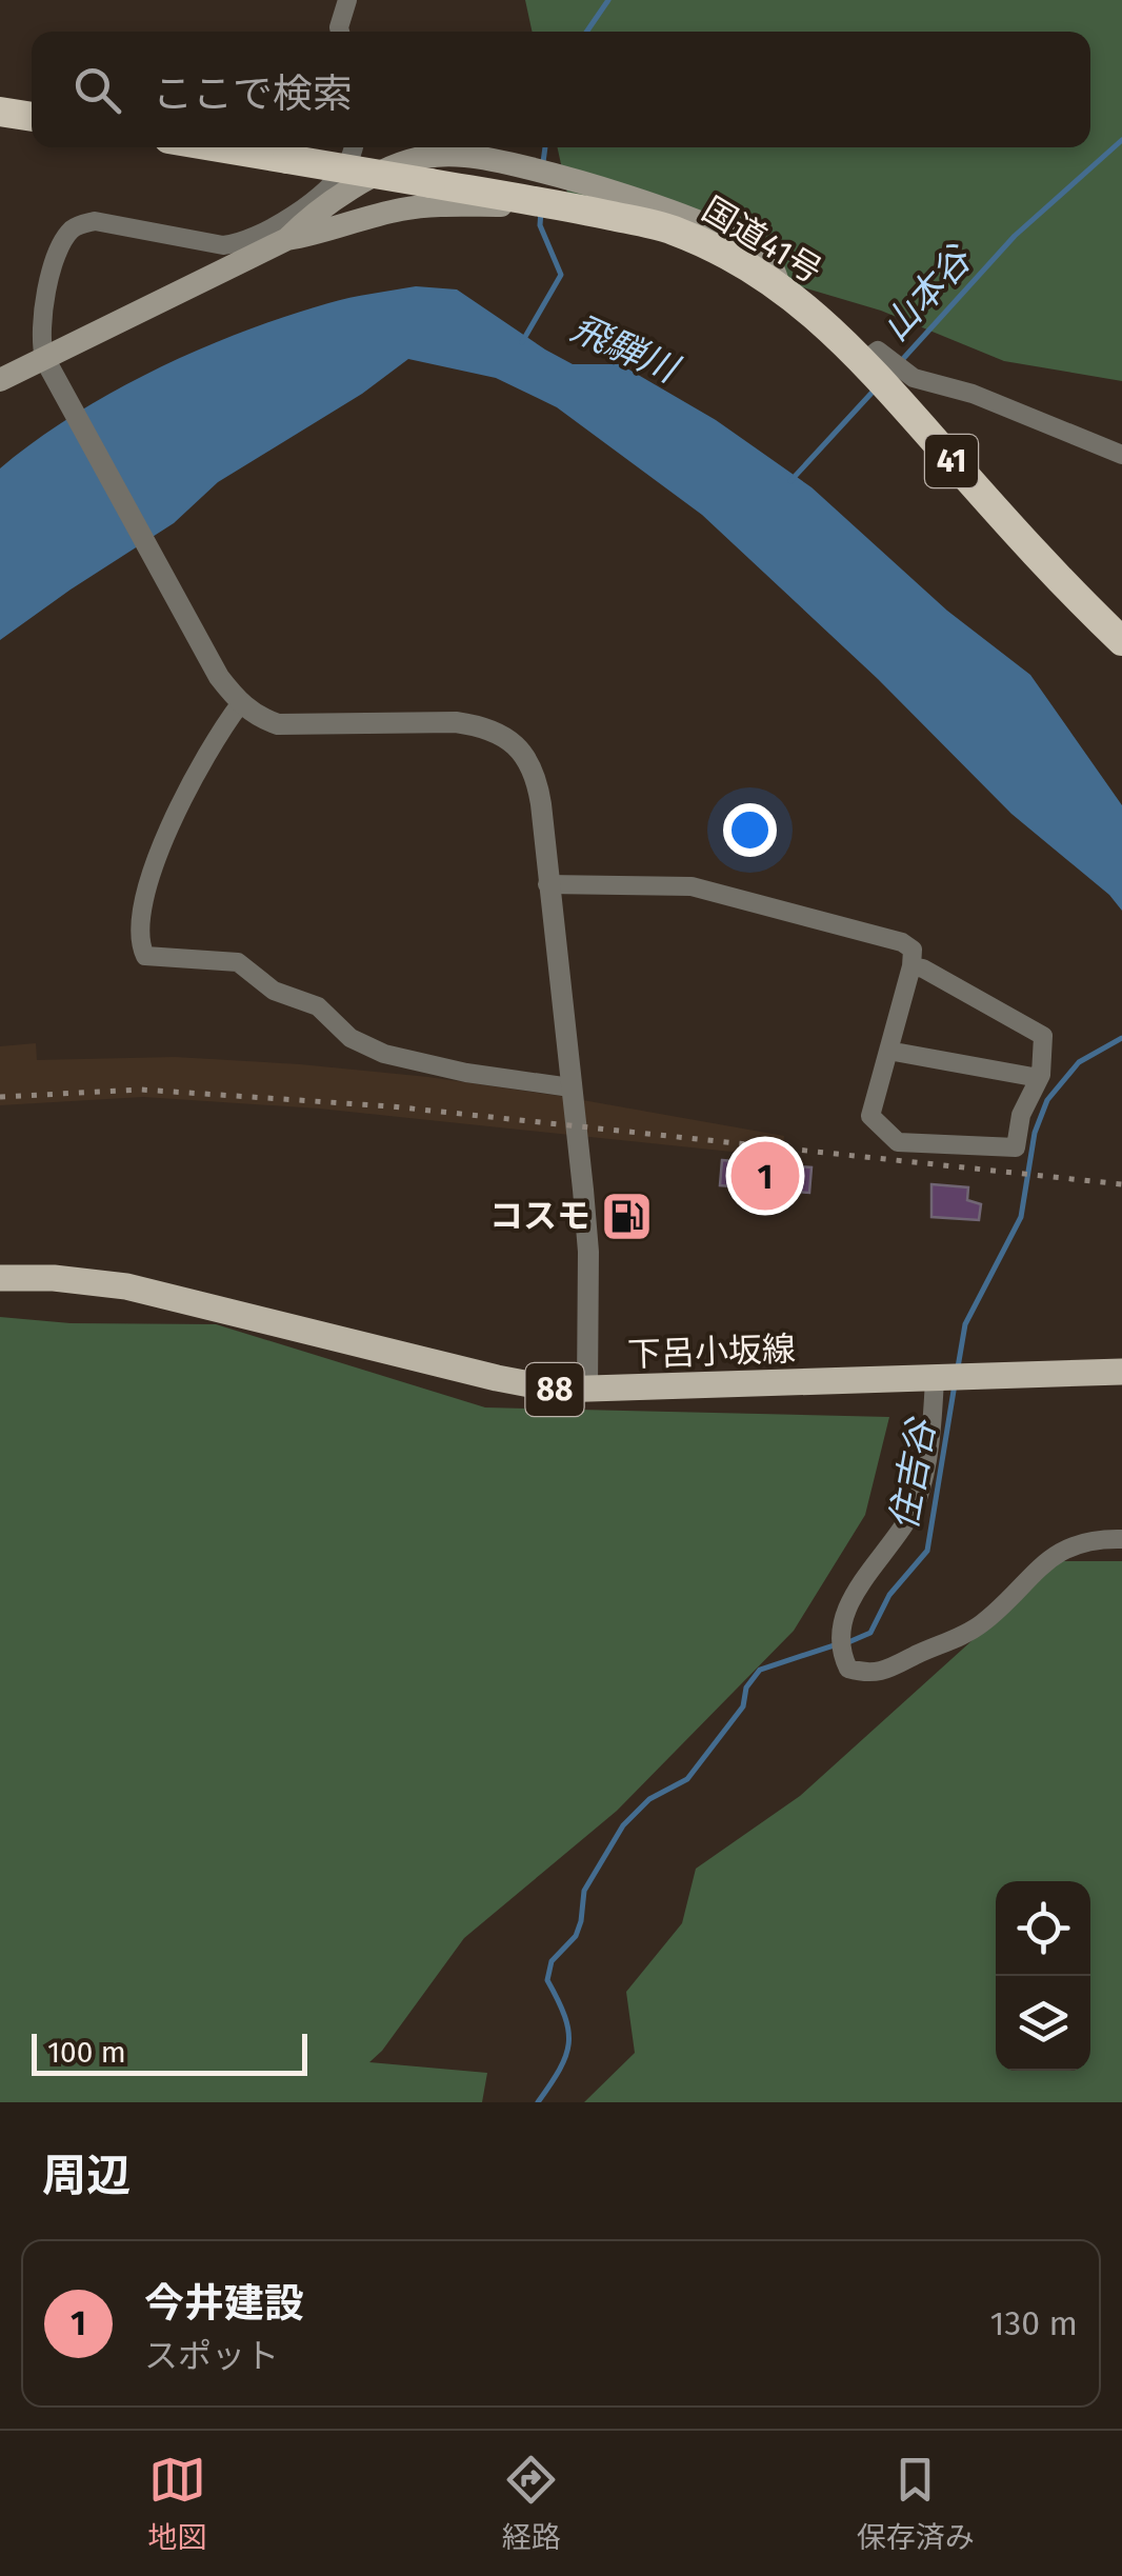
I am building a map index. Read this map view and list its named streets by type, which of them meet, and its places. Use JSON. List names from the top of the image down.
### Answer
{
  "streets": {
    "highway": ["国道41号", "41"],
    "main road": ["下呂小坂線", "88"]
  },
  "water": ["山本谷", "飛騨川", "住吉谷"],
  "places": {
    "fuel station": ["コスモ"]
  },
  "scale_bar": "100 m",
  "page": {
    "search": "ここで検索",
    "pins": "1",
    "scale": "100 m",
    "heading": "周辺",
    "list": [
      {
        "mark": "1",
        "name": "今井建設",
        "note": "スポット",
        "value": "130 m"
      }
    ],
    "nav": ["地図", "経路", "保存済み"]
  }
}
